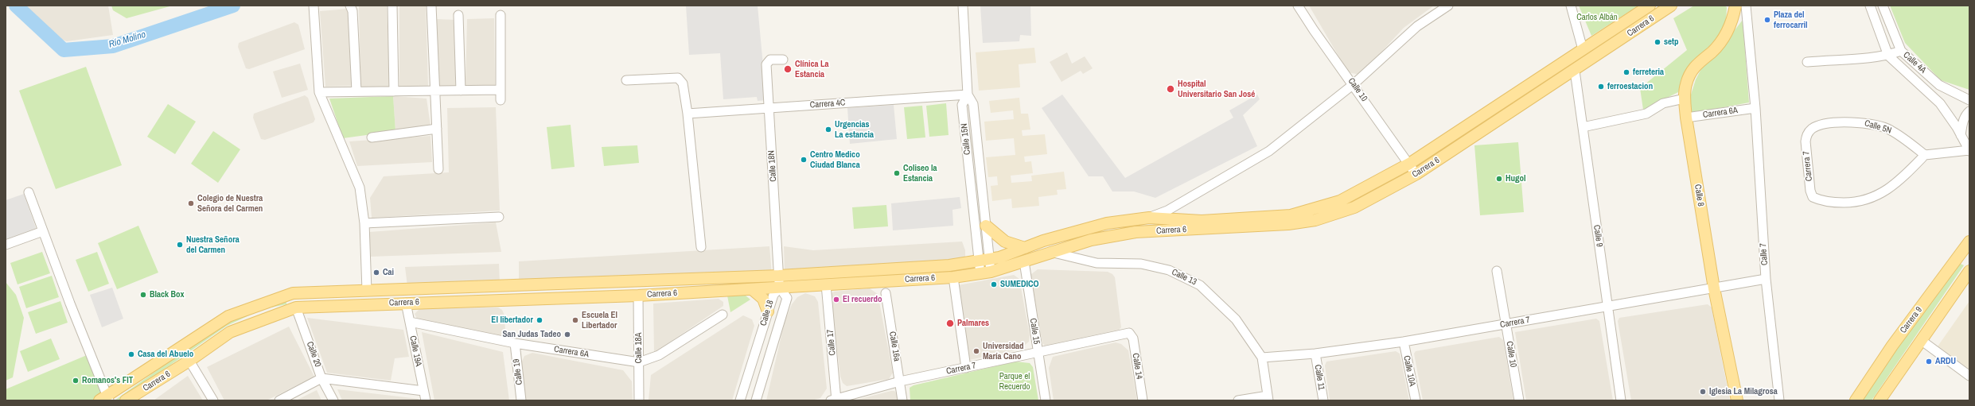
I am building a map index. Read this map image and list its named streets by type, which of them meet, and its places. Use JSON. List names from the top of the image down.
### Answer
{
  "streets": {
    "main road": ["Carrera 6", "Calle 8", "Carrera 9"],
    "street": [
      "Calle 4A",
      "Calle 10",
      "Carrera 4C",
      "Carrera 6A",
      "Calle 5N",
      "Calle 15N",
      "Calle 18N",
      "Carrera 7",
      "Calle 9",
      "Calle 7",
      "Calle 13",
      "Calle 18",
      "Calle 15",
      "Calle 17",
      "Calle 16a",
      "Calle 18A",
      "Calle 19A",
      "Calle 20",
      "Calle 14",
      "Calle 10A",
      "Calle 19",
      "Calle 11"
    ]
  },
  "crossings": [
    ["Carrera 6", "Calle 10"],
    ["Carrera 6", "Calle 15N"],
    ["Carrera 6", "Calle 18N"],
    ["Carrera 6", "Calle 9"],
    ["Carrera 6", "Calle 13"],
    ["Carrera 6", "Calle 18"],
    ["Carrera 6", "Calle 15"],
    ["Carrera 6", "Calle 17"],
    ["Carrera 6", "Calle 18A"],
    ["Carrera 6", "Calle 19A"],
    ["Carrera 6", "Calle 20"],
    ["Calle 10", "Carrera 7"],
    ["Carrera 4C", "Calle 15N"],
    ["Carrera 4C", "Calle 18N"],
    ["Carrera 6A", "Calle 8"],
    ["Carrera 6A", "Calle 7"],
    ["Carrera 6A", "Calle 18A"],
    ["Carrera 6A", "Calle 19A"],
    ["Carrera 6A", "Calle 19"],
    ["Calle 5N", "Carrera 7"],
    ["Calle 18N", "Calle 18"],
    ["Carrera 7", "Calle 8"],
    ["Carrera 7", "Calle 9"],
    ["Carrera 7", "Calle 7"],
    ["Carrera 7", "Calle 13"],
    ["Carrera 7", "Calle 15"],
    ["Carrera 7", "Calle 17"],
    ["Carrera 7", "Calle 16a"],
    ["Carrera 7", "Calle 14"],
    ["Carrera 7", "Calle 10A"],
    ["Carrera 7", "Calle 11"],
    ["Calle 8", "Calle 7"]
  ],
  "water": ["Río Molino"],
  "parks": ["Carlos Albán", "Parque el Recuerdo"],
  "places": [
    "Plaza del ferrocarril",
    "setp",
    "Clínica La Estancia",
    "ferreteria",
    "ferroestacion",
    "Hospital Universitario San José",
    "Urgencias La estancia",
    "Centro Medico Ciudad Blanca",
    "Coliseo la Estancia",
    "Hugol",
    "Colegio de Nuestra Señora del Carmen",
    "Nuestra Señora del Carmen",
    "Cai",
    "SUMEDICO",
    "Black Box",
    "El recuerdo",
    "El libertador",
    "Escuela El Libertador",
    "Palmares",
    "San Judas Tadeo",
    "Universidad María Cano",
    "Casa del Abuelo",
    "ARDU",
    "Romanos's FIT",
    "Iglesia La Milagrosa"
  ]
}
